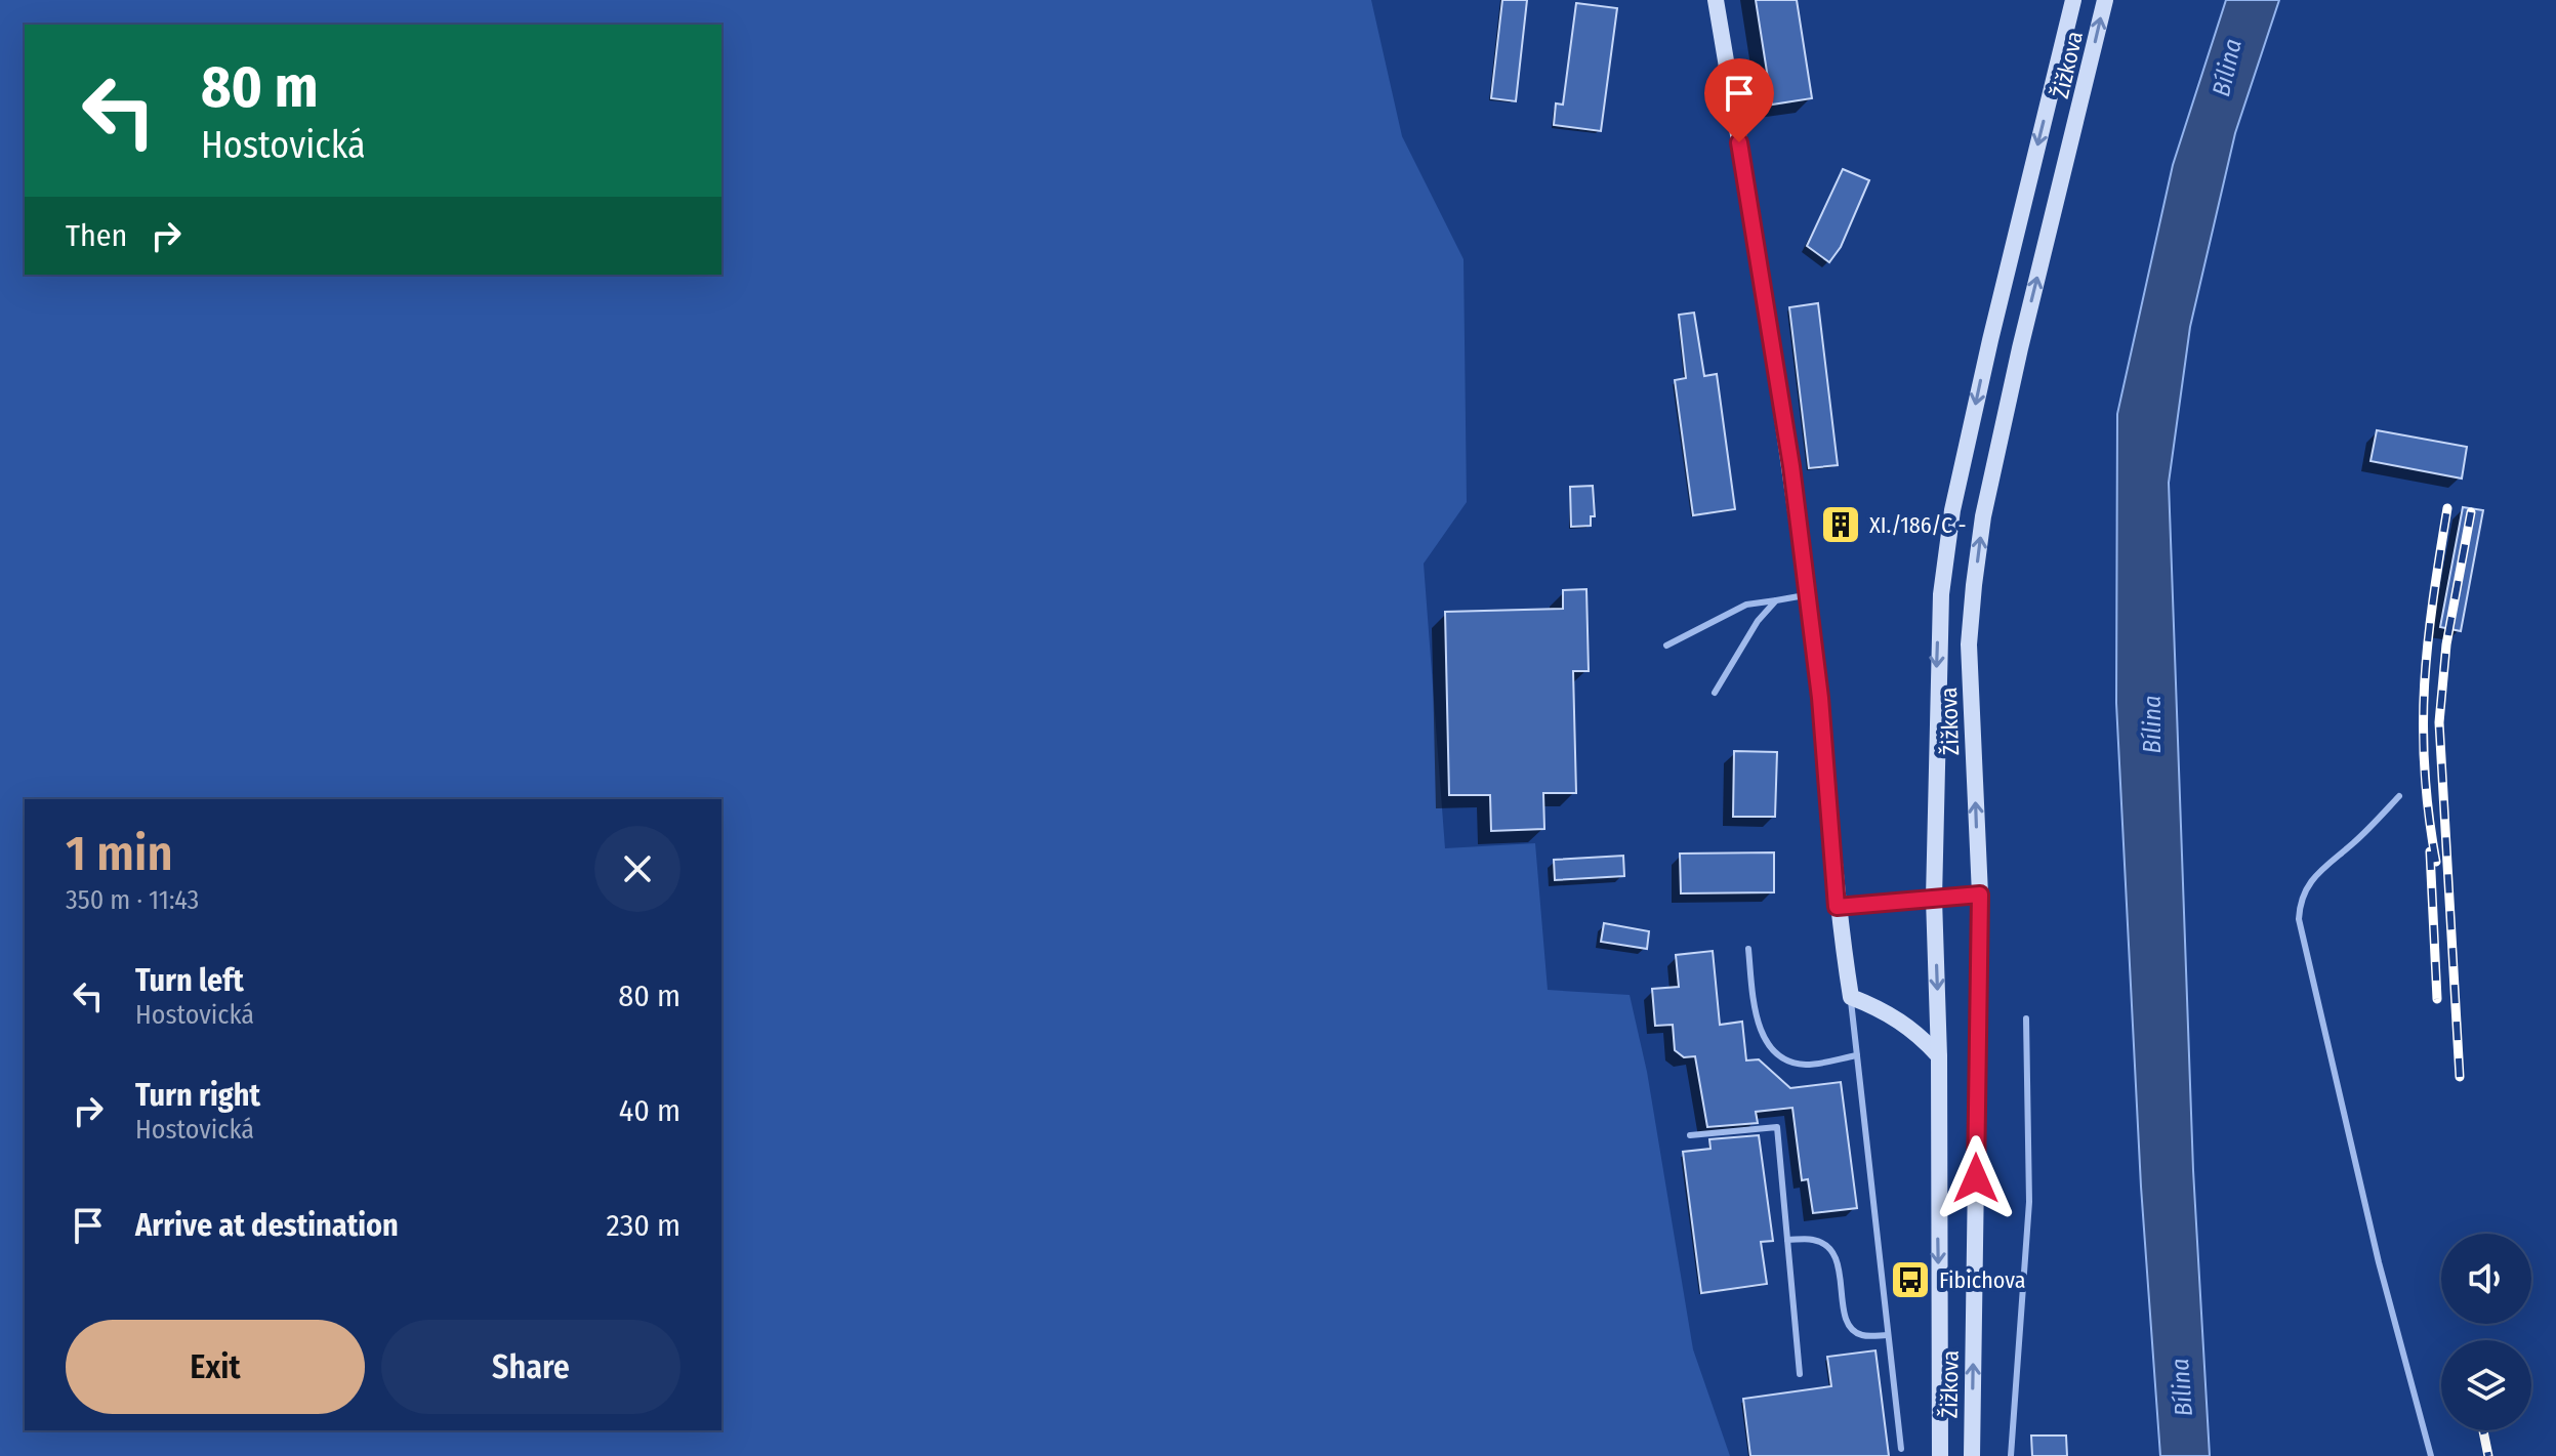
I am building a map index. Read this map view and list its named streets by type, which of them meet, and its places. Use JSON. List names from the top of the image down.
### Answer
{
  "streets": {
    "main road": ["Žižkova"]
  },
  "water": ["Bílina"],
  "places": {
    "building": ["XI./186/C -"],
    "bus stop": ["Fibichova"]
  },
  "page": {
    "turn": ["80 m", "Hostovická"],
    "then": "Then",
    "heading": ["1 min", "350 m · 11:43"],
    "list": [
      {
        "name": "Turn left",
        "note": "Hostovická",
        "value": "80 m"
      },
      {
        "name": "Turn right",
        "note": "Hostovická",
        "value": "40 m"
      },
      {
        "name": "Arrive at destination",
        "value": "230 m"
      }
    ],
    "buttons": ["Exit", "Share"]
  }
}
